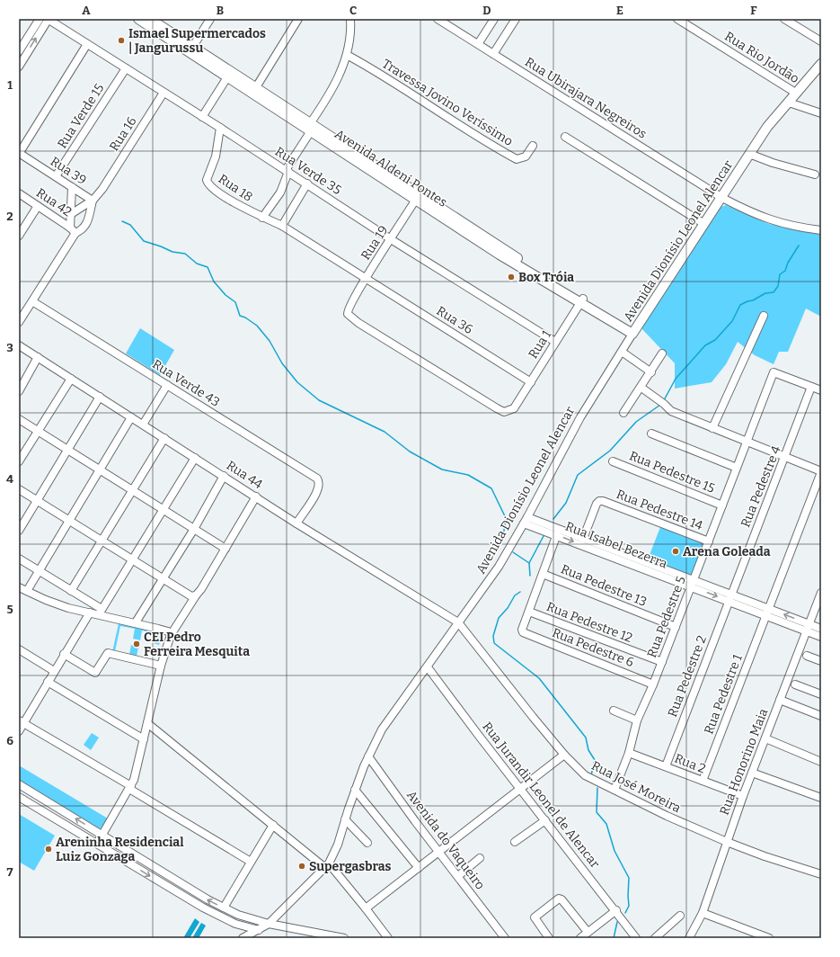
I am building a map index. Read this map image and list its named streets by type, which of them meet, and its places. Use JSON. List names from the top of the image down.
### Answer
{
  "streets": {
    "main road": ["Avenida Aldeni Pontes", "Avenida Dionísio Leonel Alencar"],
    "street": [
      "Rua Rio Jordão",
      "Rua Ubirajara Negreiros",
      "Travessa Jovino Veríssimo",
      "Rua Verde 15",
      "Rua 16",
      "Rua 39",
      "Rua Verde 35",
      "Rua 18",
      "Rua 42",
      "Rua 19",
      "Rua 36",
      "Rua 1",
      "Rua Verde 43",
      "Rua Pedestre 15",
      "Rua 44",
      "Rua Pedestre 4",
      "Rua Pedestre 14",
      "Rua Isabel Bezerra",
      "Rua Pedestre 13",
      "Rua Pedestre 5",
      "Rua Pedestre 12",
      "Rua Pedestre 6",
      "Rua Pedestre 2",
      "Rua Pedestre 1",
      "Rua Honorino Maia",
      "Rua 2",
      "Rua José Moreira",
      "Rua Jurandir Leonel de Alencar",
      "Avenida do Vaqueiro"
    ]
  },
  "crossings": [
    ["Rua Rio Jordão", "Avenida Dionísio Leonel Alencar"],
    ["Rua Ubirajara Negreiros", "Avenida Dionísio Leonel Alencar"],
    ["Rua Verde 15", "Rua 39"],
    ["Rua Verde 15", "Rua Verde 35"],
    ["Rua 16", "Rua 39"],
    ["Rua 16", "Rua Verde 35"],
    ["Avenida Aldeni Pontes", "Avenida Dionísio Leonel Alencar"],
    ["Avenida Aldeni Pontes", "Rua 19"],
    ["Avenida Aldeni Pontes", "Rua 1"],
    ["Rua Verde 35", "Rua 18"],
    ["Rua Verde 35", "Rua 19"],
    ["Rua Verde 35", "Rua 1"],
    ["Rua 18", "Rua 19"],
    ["Rua 18", "Rua 36"],
    ["Avenida Dionísio Leonel Alencar", "Rua 44"],
    ["Avenida Dionísio Leonel Alencar", "Rua Isabel Bezerra"],
    ["Avenida Dionísio Leonel Alencar", "Rua José Moreira"],
    ["Avenida Dionísio Leonel Alencar", "Rua Jurandir Leonel de Alencar"],
    ["Avenida Dionísio Leonel Alencar", "Avenida do Vaqueiro"],
    ["Rua 19", "Rua 36"],
    ["Rua 19", "Rua 1"],
    ["Rua 36", "Rua 1"],
    ["Rua Verde 43", "Rua 44"],
    ["Rua Pedestre 15", "Rua Pedestre 5"],
    ["Rua 44", "Rua José Moreira"],
    ["Rua Pedestre 4", "Rua Isabel Bezerra"],
    ["Rua Pedestre 4", "Rua Pedestre 5"],
    ["Rua Pedestre 4", "Rua Pedestre 2"],
    ["Rua Pedestre 14", "Rua Isabel Bezerra"],
    ["Rua Pedestre 14", "Rua Pedestre 5"],
    ["Rua Isabel Bezerra", "Rua Pedestre 5"],
    ["Rua Isabel Bezerra", "Rua Pedestre 2"],
    ["Rua Isabel Bezerra", "Rua Pedestre 1"],
    ["Rua Isabel Bezerra", "Rua Honorino Maia"],
    ["Rua Pedestre 13", "Rua Pedestre 5"],
    ["Rua Pedestre 5", "Rua Pedestre 12"],
    ["Rua Pedestre 5", "Rua Pedestre 6"],
    ["Rua Pedestre 5", "Rua 2"],
    ["Rua Pedestre 5", "Rua José Moreira"],
    ["Rua Pedestre 12", "Rua Pedestre 6"],
    ["Rua Pedestre 2", "Rua 2"],
    ["Rua Pedestre 1", "Rua 2"],
    ["Rua Honorino Maia", "Rua 2"],
    ["Rua Honorino Maia", "Rua José Moreira"]
  ],
  "places": [
    "Ismael Supermercados | Jangurussu",
    "Box Tróia",
    "Arena Goleada",
    "CEI Pedro Ferreira Mesquita",
    "Areninha Residencial Luiz Gonzaga",
    "Supergasbras"
  ],
  "grid": {
    "columns": [
      "A",
      "B",
      "C",
      "D",
      "E",
      "F"
    ],
    "rows": [
      "1",
      "2",
      "3",
      "4",
      "5",
      "6",
      "7"
    ]
  }
}
